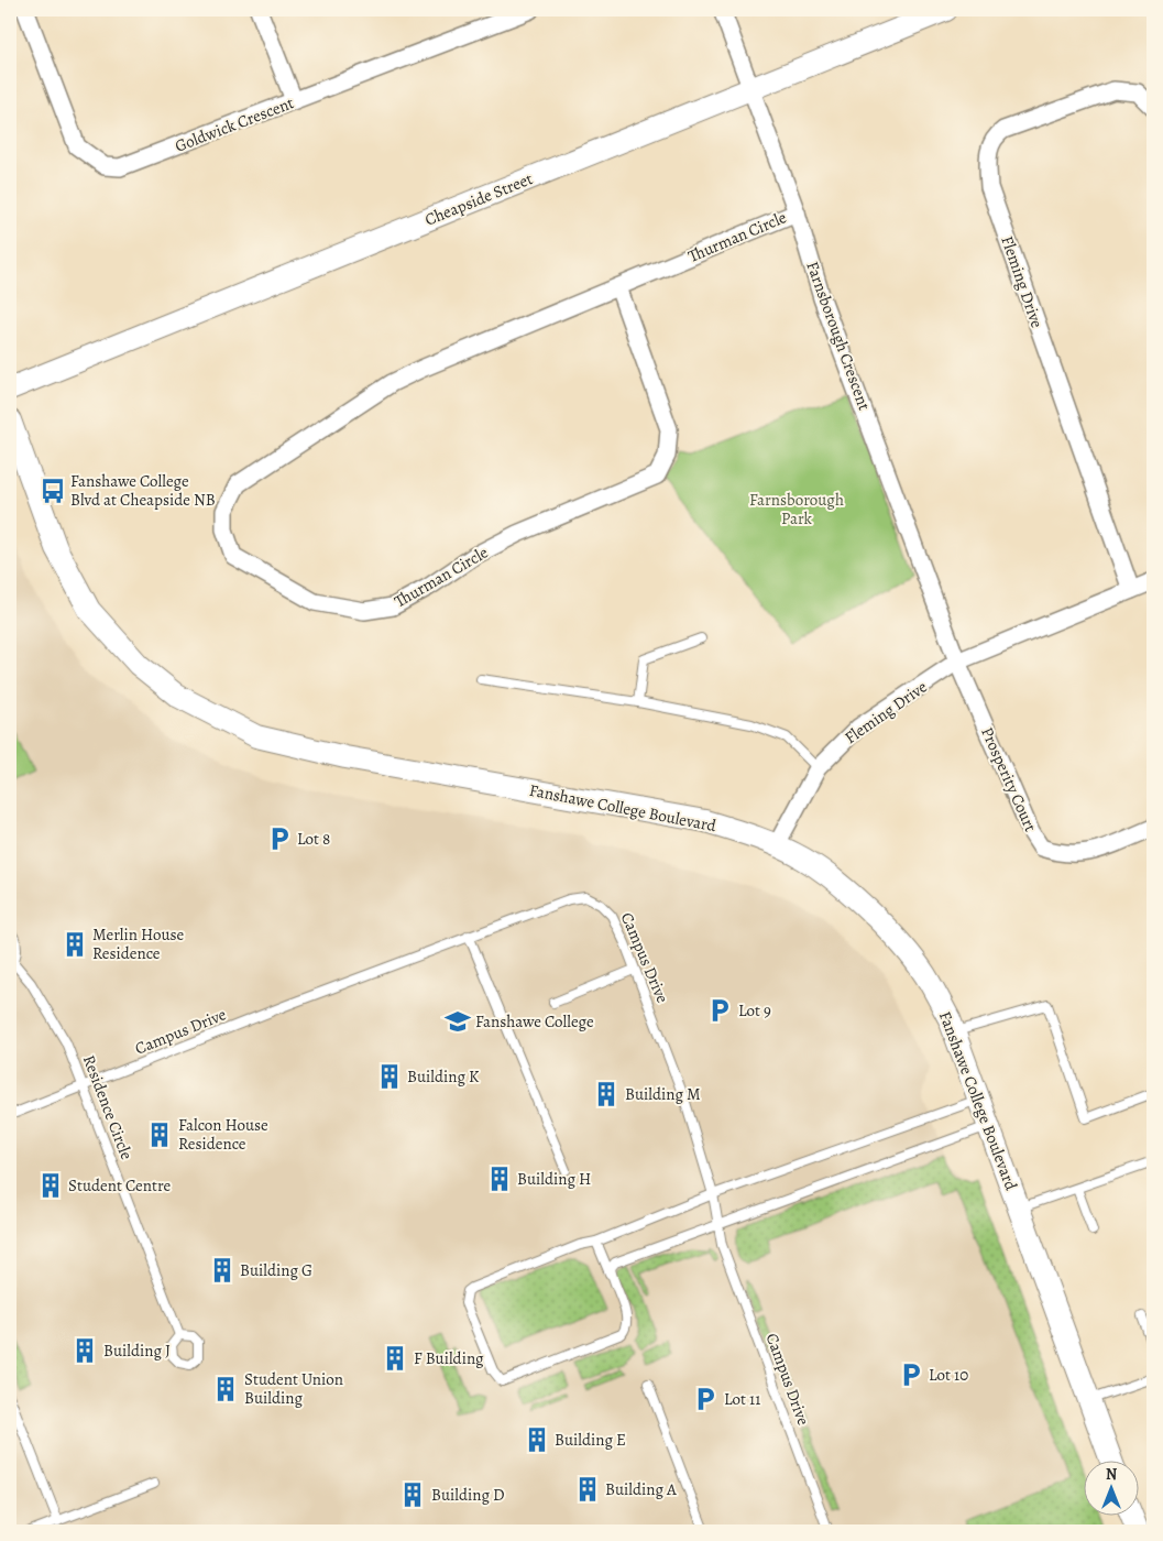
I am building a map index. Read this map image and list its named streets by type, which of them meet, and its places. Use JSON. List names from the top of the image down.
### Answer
{
  "streets": {
    "street": [
      "Goldwick Crescent",
      "Cheapside Street",
      "Thurman Circle",
      "Fleming Drive",
      "Farnsborough Crescent",
      "Prosperity Court",
      "Fanshawe College Boulevard"
    ],
    "lane": ["Campus Drive", "Residence Circle"]
  },
  "crossings": [
    ["Cheapside Street", "Farnsborough Crescent"],
    ["Thurman Circle", "Farnsborough Crescent"],
    ["Fleming Drive", "Farnsborough Crescent"],
    ["Fleming Drive", "Prosperity Court"],
    ["Fleming Drive", "Fanshawe College Boulevard"],
    ["Farnsborough Crescent", "Prosperity Court"],
    ["Campus Drive", "Residence Circle"]
  ],
  "parks": ["Farnsborough Park"],
  "places": {
    "bus stop": ["Fanshawe College Blvd at Cheapside NB"],
    "parking": [
      "Lot 8",
      "Lot 9",
      "Lot 10",
      "Lot 11"
    ],
    "building": [
      "Merlin House Residence",
      "Building K",
      "Building M",
      "Falcon House Residence",
      "Building H",
      "Student Centre",
      "Building G",
      "Building J",
      "F Building",
      "Student Union Building",
      "Building E",
      "Building A",
      "Building D"
    ],
    "school or university": ["Fanshawe College"]
  },
  "north": "top"
}
